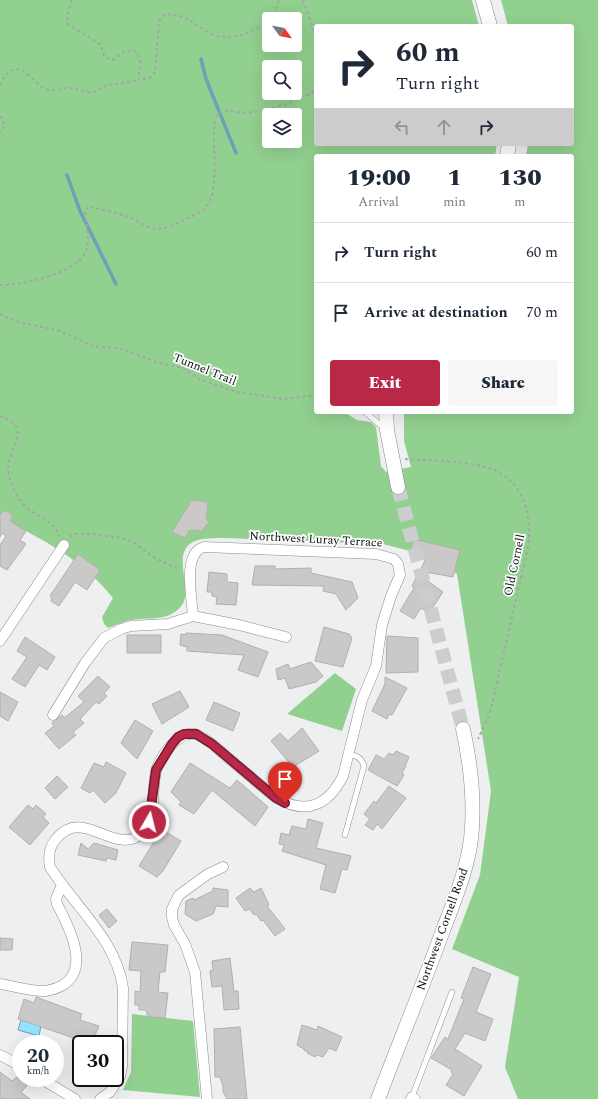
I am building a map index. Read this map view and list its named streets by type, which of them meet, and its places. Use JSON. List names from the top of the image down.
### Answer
{
  "streets": {
    "main road": ["Northwest Cornell Road"],
    "street": ["Northwest Luray Terrace"],
    "path": ["Tunnel Trail", "Old Cornell"]
  },
  "crossings": [
    ["Old Cornell", "Northwest Cornell Road"]
  ],
  "north": "bottom right",
  "page": {
    "turn": ["60 m", "Turn right"],
    "eta": [
      "19:00",
      "Arrival",
      "1",
      "min",
      "130",
      "m"
    ],
    "list": [
      {
        "name": "Turn right",
        "value": "60 m"
      },
      {
        "name": "Arrive at destination",
        "value": "70 m"
      }
    ],
    "buttons": ["Exit", "Share"],
    "speed": "20 km/h",
    "limit": "30"
  }
}
